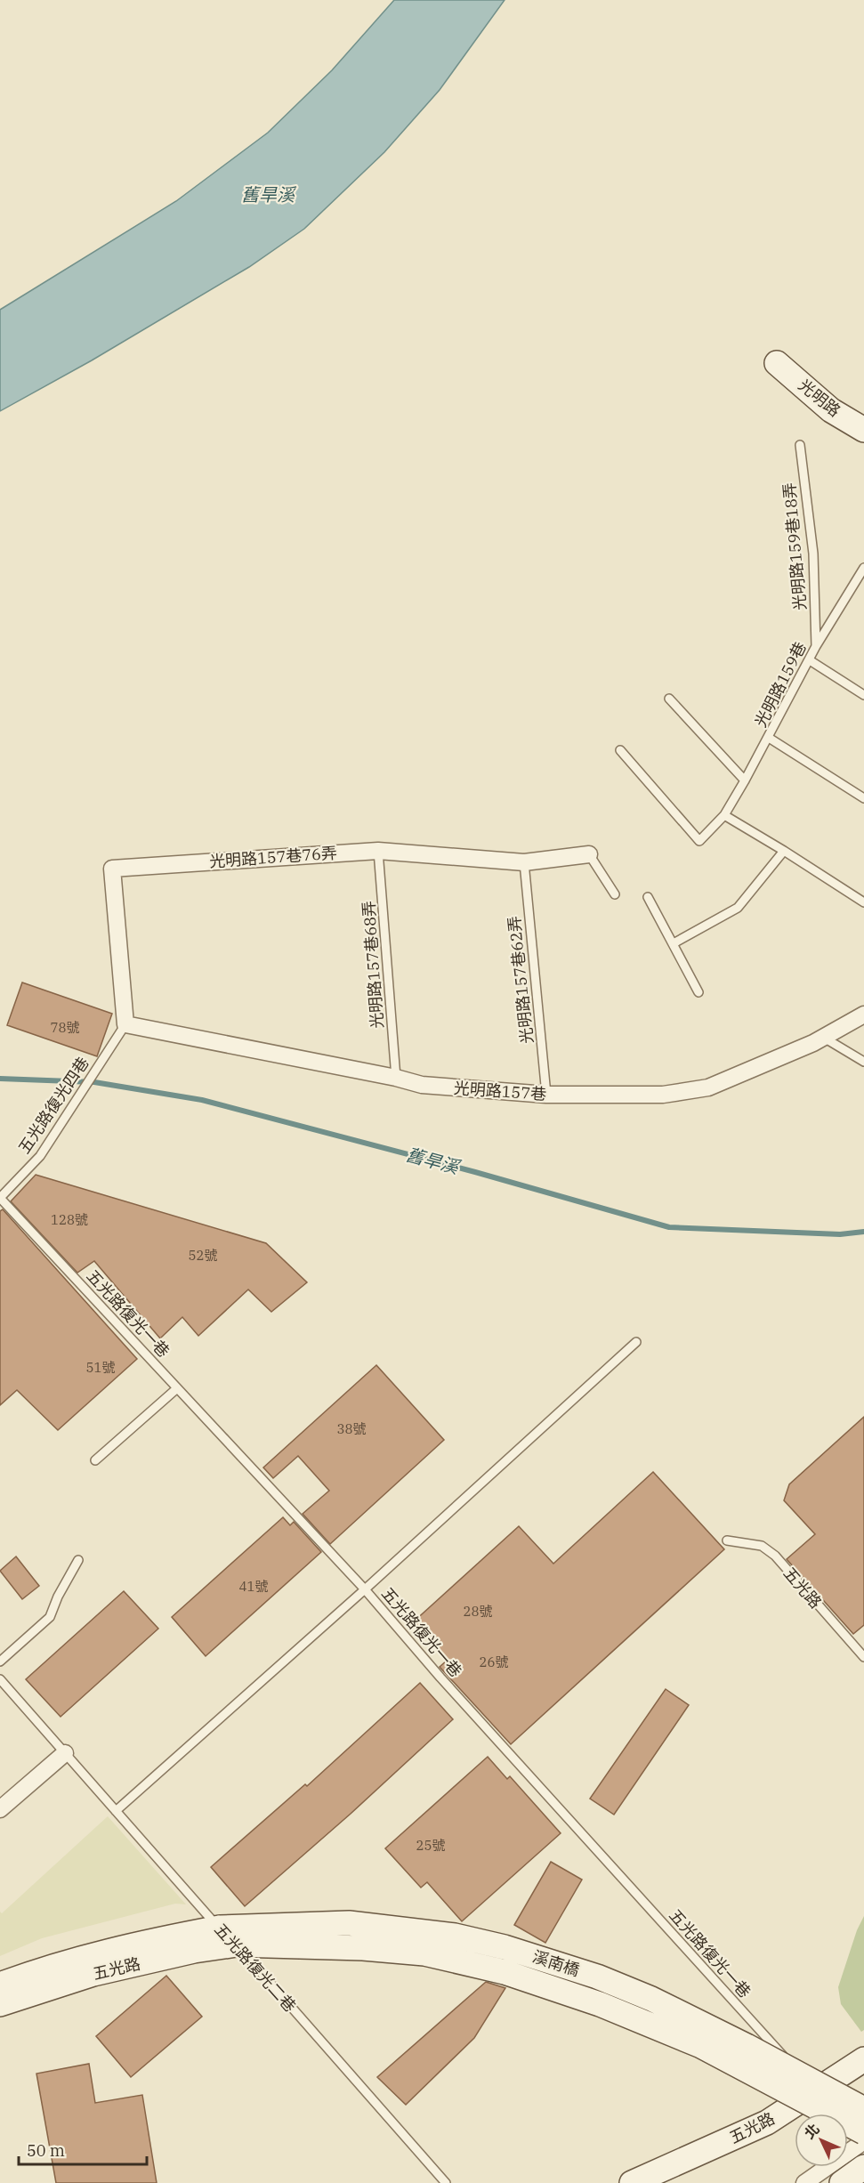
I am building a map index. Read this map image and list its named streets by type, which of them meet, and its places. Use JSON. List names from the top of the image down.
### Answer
{
  "streets": {
    "main road": ["光明路", "五光路", "溪南橋"],
    "street": ["光明路157巷76弄", "光明路157巷"],
    "lane": [
      "光明路159巷18弄",
      "光明路159巷",
      "光明路157巷68弄",
      "光明路157巷62弄",
      "五光路復光四巷",
      "五光路復光一巷",
      "五光路復光二巷"
    ]
  },
  "crossings": [
    ["光明路159巷18弄", "光明路159巷"],
    ["光明路157巷76弄", "光明路157巷68弄"],
    ["光明路157巷76弄", "光明路157巷62弄"],
    ["光明路157巷76弄", "光明路157巷"],
    ["光明路157巷76弄", "五光路復光四巷"],
    ["光明路157巷68弄", "光明路157巷"],
    ["光明路157巷62弄", "光明路157巷"],
    ["光明路157巷", "五光路復光四巷"],
    ["五光路復光四巷", "五光路復光一巷"],
    ["五光路復光一巷", "五光路"],
    ["五光路", "溪南橋"],
    ["五光路", "五光路復光二巷"],
    ["溪南橋", "五光路復光二巷"]
  ],
  "water": ["舊旱溪"],
  "house_numbers": [
    "78號",
    "128號",
    "52號",
    "51號",
    "38號",
    "41號",
    "28號",
    "26號",
    "25號"
  ],
  "scale_bar": "50 m",
  "north": "top left"
}
